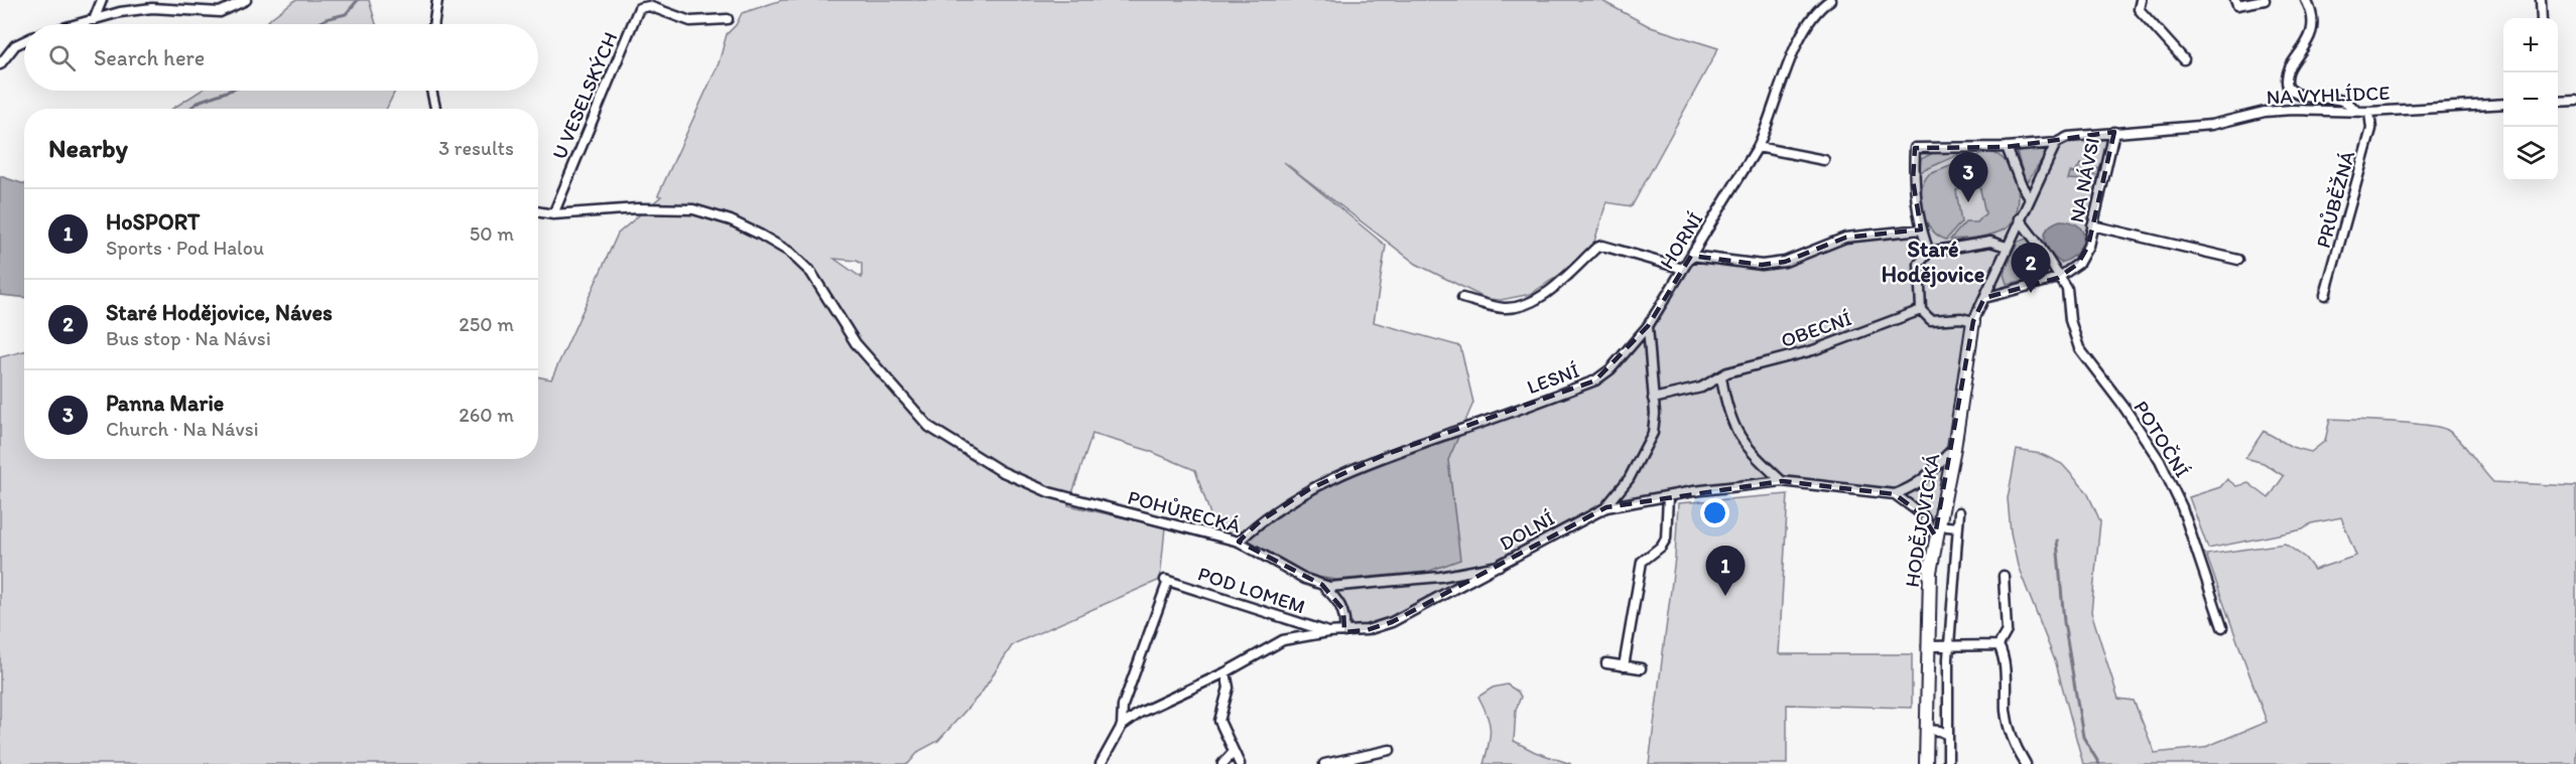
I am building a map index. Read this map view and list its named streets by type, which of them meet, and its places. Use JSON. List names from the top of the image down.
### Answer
{
  "streets": {
    "street": [
      "NA VYHLÍDCE",
      "U VESELSKÝCH",
      "NA NÁVSI",
      "PRŮBĚŽNÁ",
      "HORNÍ",
      "OBECNÍ",
      "LESNÍ",
      "POTOČNÍ",
      "POHŮRECKÁ",
      "HODĚJOVICKÁ",
      "DOLNÍ",
      "POD LOMEM"
    ]
  },
  "crossings": [
    ["NA VYHLÍDCE", "NA NÁVSI"],
    ["NA VYHLÍDCE", "PRŮBĚŽNÁ"],
    ["U VESELSKÝCH", "POHŮRECKÁ"],
    ["NA NÁVSI", "POTOČNÍ"],
    ["NA NÁVSI", "HODĚJOVICKÁ"],
    ["HORNÍ", "LESNÍ"],
    ["LESNÍ", "POHŮRECKÁ"],
    ["POHŮRECKÁ", "DOLNÍ"],
    ["HODĚJOVICKÁ", "DOLNÍ"],
    ["DOLNÍ", "POD LOMEM"]
  ],
  "districts": ["Staré Hodějovice"],
  "page": {
    "map_buttons": ["+", "−"],
    "search": "Search here",
    "heading": ["Nearby", "3 results"],
    "pins": ["3", "2", "1"],
    "list": [
      {
        "mark": "1",
        "name": "HoSPORT",
        "note": "Sports · Pod Halou",
        "value": "50 m"
      },
      {
        "mark": "2",
        "name": "Staré Hodějovice, Náves",
        "note": "Bus stop · Na Návsi",
        "value": "250 m"
      },
      {
        "mark": "3",
        "name": "Panna Marie",
        "note": "Church · Na Návsi",
        "value": "260 m"
      }
    ]
  }
}
